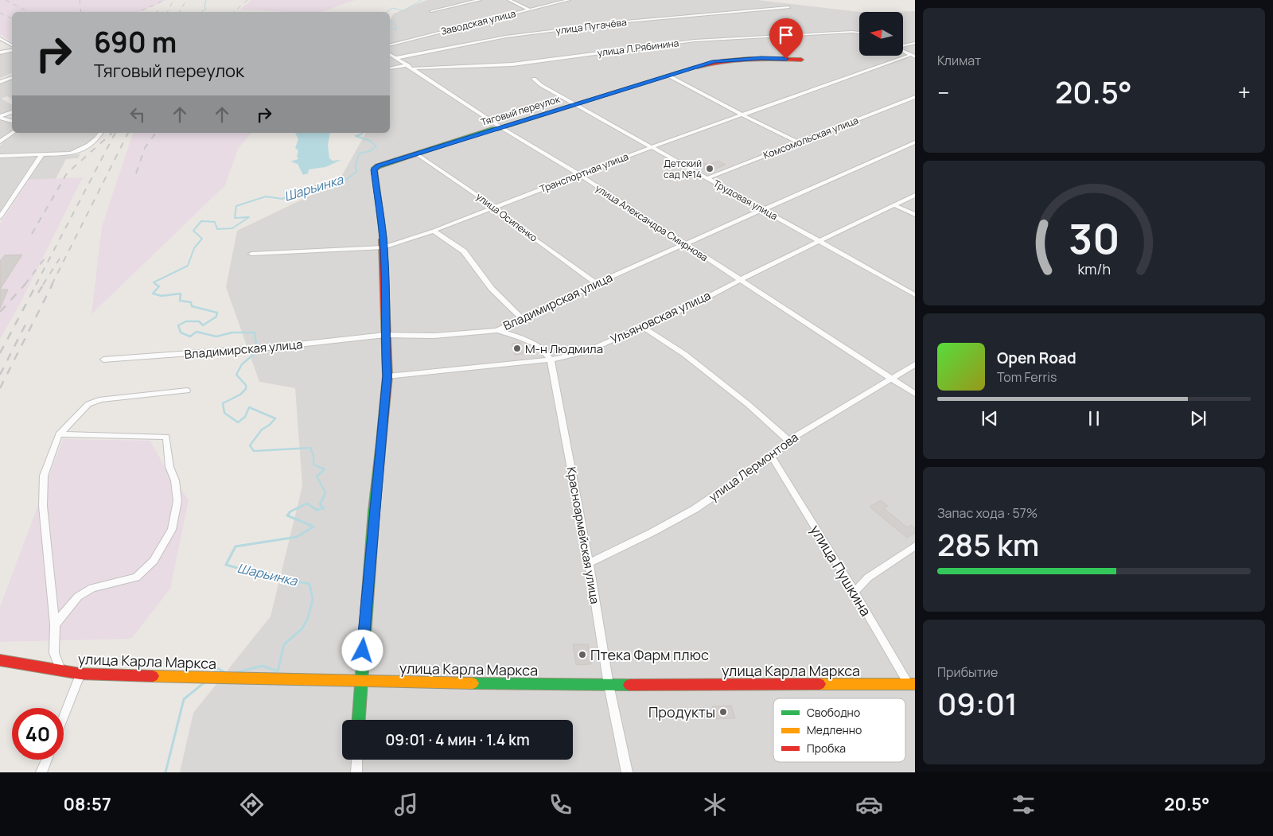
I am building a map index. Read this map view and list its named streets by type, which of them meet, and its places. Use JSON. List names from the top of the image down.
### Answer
{
  "streets": {
    "street": [
      "Заводская улица",
      "улица Пугачёва",
      "улица Л.Рябинина",
      "Тяговый переулок",
      "Комсомольская улица",
      "Транспортная улица",
      "Трудовая улица",
      "улица Осипенко",
      "улица Александра Смирнова",
      "Владимирская улица",
      "Ульяновская улица",
      "улица Лермонтова",
      "Красноармейская улица",
      "улица Пушкина",
      "улица Карла Маркса"
    ]
  },
  "crossings": [
    ["улица Пугачёва", "улица Александра Смирнова"],
    ["улица Л.Рябинина", "улица Александра Смирнова"],
    ["Тяговый переулок", "Транспортная улица"],
    ["Тяговый переулок", "Трудовая улица"],
    ["Тяговый переулок", "улица Осипенко"],
    ["Тяговый переулок", "улица Александра Смирнова"],
    ["Комсомольская улица", "Трудовая улица"],
    ["Транспортная улица", "Трудовая улица"],
    ["Транспортная улица", "улица Осипенко"],
    ["Транспортная улица", "улица Александра Смирнова"],
    ["Трудовая улица", "Владимирская улица"],
    ["Трудовая улица", "Ульяновская улица"],
    ["улица Осипенко", "Владимирская улица"],
    ["улица Александра Смирнова", "Владимирская улица"],
    ["улица Александра Смирнова", "Ульяновская улица"],
    ["улица Александра Смирнова", "улица Лермонтова"],
    ["Ульяновская улица", "Красноармейская улица"],
    ["улица Лермонтова", "Красноармейская улица"],
    ["улица Лермонтова", "улица Пушкина"],
    ["Красноармейская улица", "улица Карла Маркса"],
    ["улица Пушкина", "улица Карла Маркса"]
  ],
  "water": ["Шарьинка"],
  "places": [
    "Детский сад №14",
    "М-н Людмила",
    "Птека Фарм плюс",
    "Продукты"
  ],
  "legend": ["Свободно", "Медленно", "Пробка"],
  "north": "left",
  "page": {
    "tile": [
      "Климат",
      ["Запас хода · 57%", "285 km"],
      ["Прибытие", "09:01"]
    ],
    "turn": ["690 m", "Тяговый переулок"],
    "heat": ["−", "20.5°", "+"],
    "song": ["Open Road", "Tom Ferris"],
    "limit": "40",
    "trip": "09:01 · 4 мин · 1.4 km",
    "tabs": ["08:57", "20.5°"],
    "gauge": ["30", "km/h"]
  }
}
